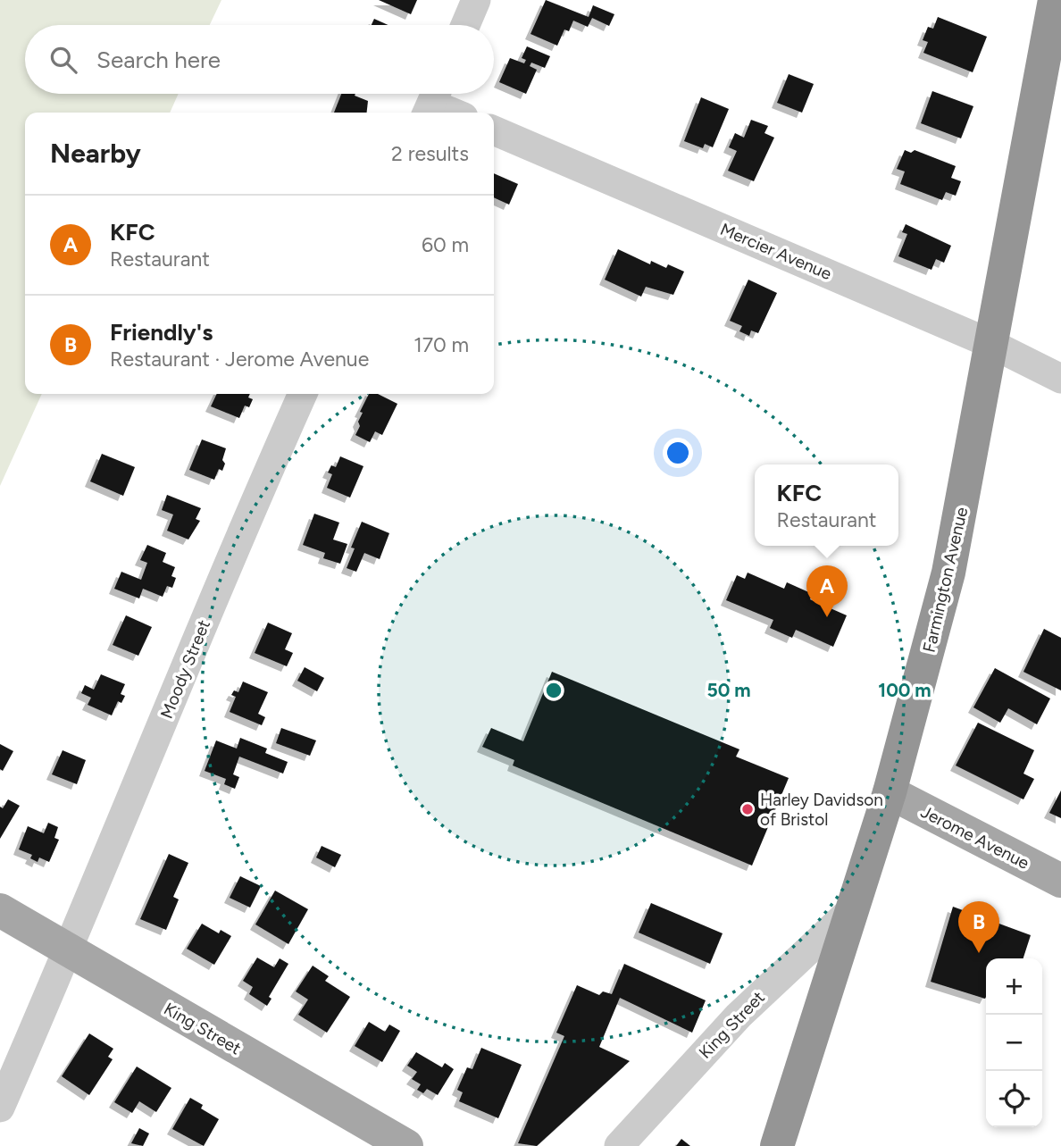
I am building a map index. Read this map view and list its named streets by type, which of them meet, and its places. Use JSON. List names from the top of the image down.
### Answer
{
  "streets": {
    "highway": ["Farmington Avenue"],
    "main road": ["Jerome Avenue", "King Street"],
    "street": ["Mercier Avenue", "Moody Street"]
  },
  "crossings": [
    ["Mercier Avenue", "Farmington Avenue"],
    ["Farmington Avenue", "Jerome Avenue"],
    ["Farmington Avenue", "King Street"],
    ["Moody Street", "King Street"]
  ],
  "places": ["Harley Davidson of Bristol"],
  "page": {
    "search": "Search here",
    "heading": ["Nearby", "2 results"],
    "list": [
      {
        "mark": "A",
        "name": "KFC",
        "note": "Restaurant",
        "value": "60 m"
      },
      {
        "mark": "B",
        "name": "Friendly's",
        "note": "Restaurant · Jerome Avenue",
        "value": "170 m"
      }
    ],
    "popup": ["KFC", "Restaurant"],
    "pins": ["A", "B"],
    "map_buttons": ["+", "−"]
  },
  "rings": ["50 m", "100 m"]
}
